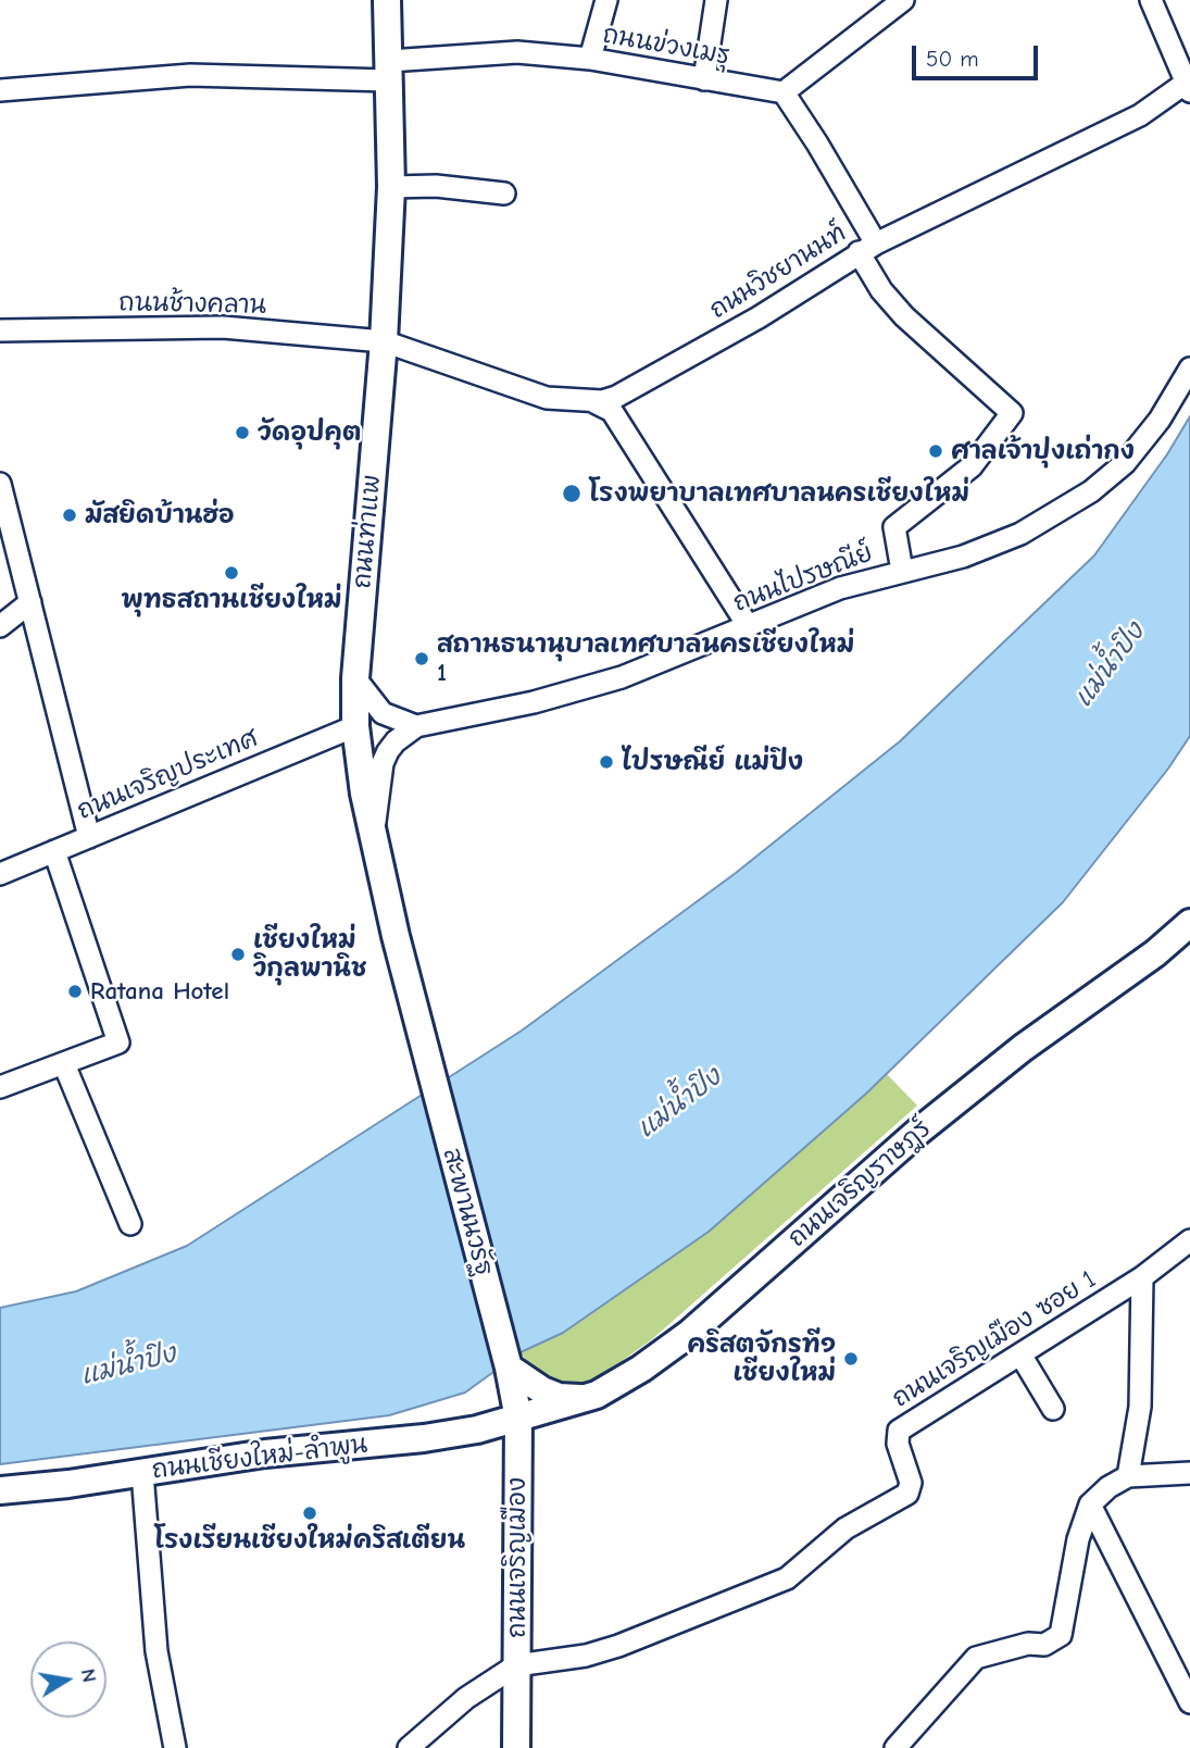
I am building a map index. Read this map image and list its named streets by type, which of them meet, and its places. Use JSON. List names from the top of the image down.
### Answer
{
  "streets": {
    "main road": [
      "ถนนท่าแพ",
      "ถนนเจริญราษฎร์",
      "สะพานนวรัฐ",
      "ถนนเชียงใหม่-ลำพูน",
      "ถนนเจริญเมือง"
    ],
    "street": [
      "ถนนข่วงเมรุ",
      "ถนนวิชยานนท์",
      "ถนนช้างคลาน",
      "ถนนไปรษณีย์",
      "ถนนเจริญประเทศ",
      "ถนนเจริญเมือง ซอย 1"
    ]
  },
  "crossings": [
    ["ถนนข่วงเมรุ", "ถนนท่าแพ"],
    ["ถนนช้างคลาน", "ถนนท่าแพ"],
    ["ถนนท่าแพ", "ถนนไปรษณีย์"],
    ["ถนนท่าแพ", "ถนนเจริญประเทศ"],
    ["ถนนท่าแพ", "สะพานนวรัฐ"],
    ["ถนนเจริญราษฎร์", "ถนนเชียงใหม่-ลำพูน"],
    ["ถนนเจริญราษฎร์", "ถนนเจริญเมือง"],
    ["สะพานนวรัฐ", "ถนนเจริญเมือง"],
    ["ถนนเจริญเมือง ซอย 1", "ถนนเจริญเมือง"],
    ["ถนนเชียงใหม่-ลำพูน", "ถนนเจริญเมือง"]
  ],
  "water": ["แม่น้ำปิง"],
  "places": [
    "วัดอุปคุต",
    "ศาลเจ้าปุงเถ่ากง",
    "โรงพยาบาลเทศบาลนครเชียงใหม่",
    "มัสยิดบ้านฮ่อ",
    "พุทธสถานเชียงใหม่",
    "สถานธนานุบาลเทศบาลนครเชียงใหม่ 1",
    "ไปรษณีย์ แม่ปิง",
    "เชียงใหม่ วิกุลพานิช",
    "Ratana Hotel",
    "คริสตจักรที๑ เชียงใหม่",
    "โรงเรียนเชียงใหม่คริสเตียน"
  ],
  "scale_bar": "50 m",
  "north": "right"
}
